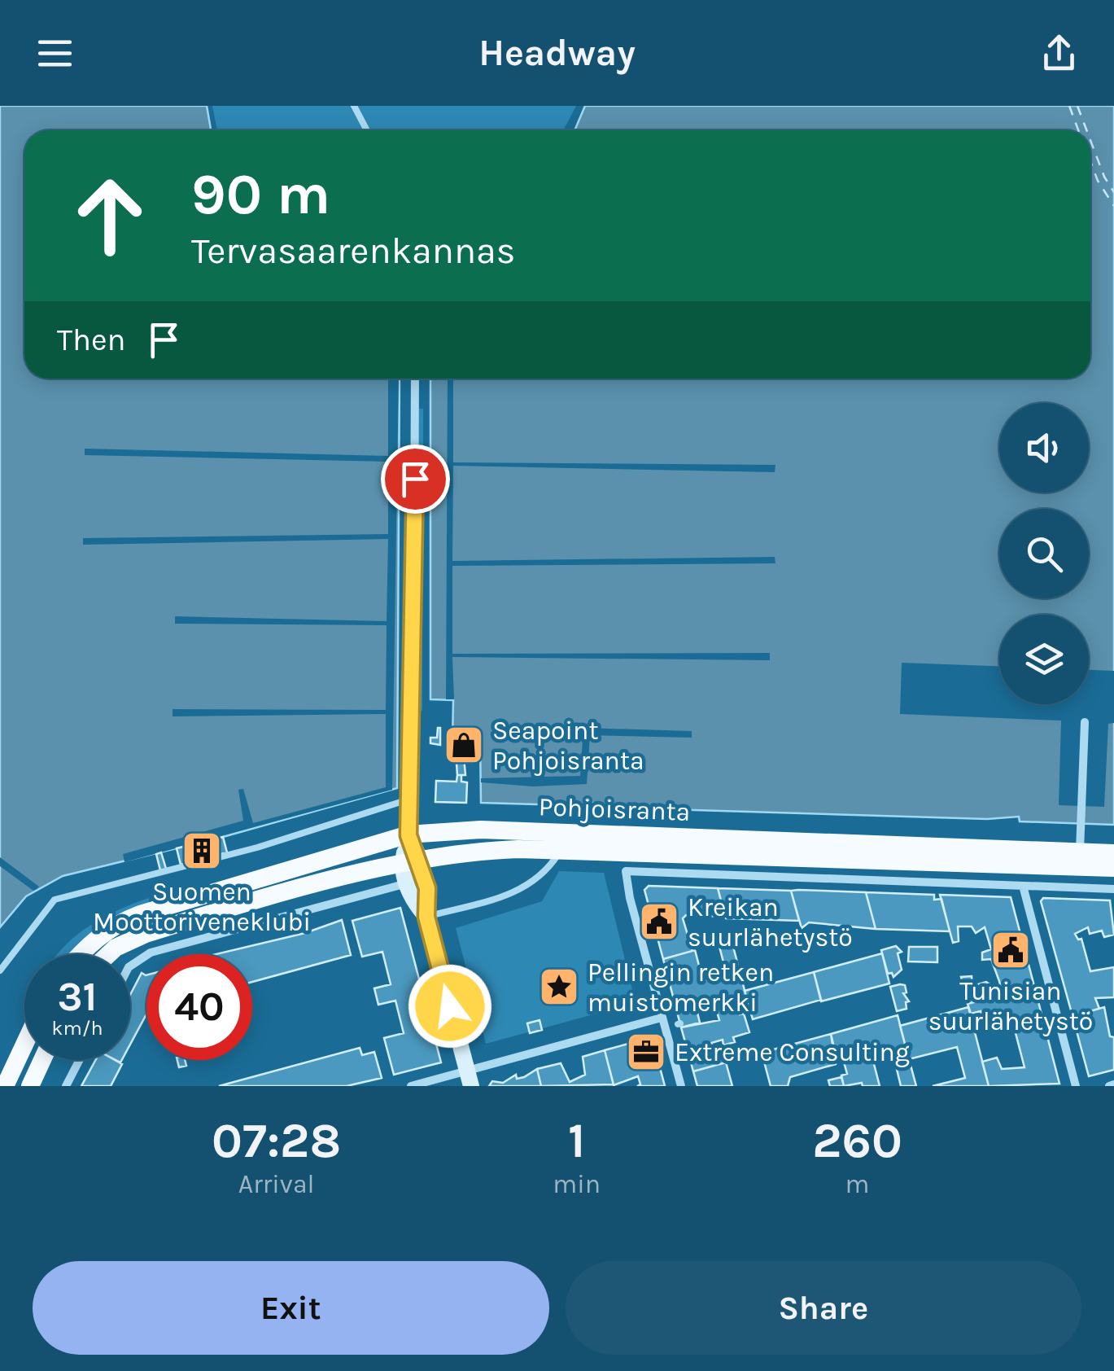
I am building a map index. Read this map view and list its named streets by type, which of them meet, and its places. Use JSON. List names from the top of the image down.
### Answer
{
  "streets": {
    "main road": ["Pohjoisranta"]
  },
  "places": {
    "shop": ["Seapoint Pohjoisranta"],
    "building": ["Suomen Moottoriveneklubi"],
    "public building": ["Kreikan suurlähetystö", "Tunisian suurlähetystö"],
    "place": ["Pellingin retken muistomerkki"],
    "office": ["Extreme Consulting"]
  },
  "page": {
    "header": "Headway",
    "turn": ["90 m", "Tervasaarenkannas"],
    "then": "Then",
    "speed": "31 km/h",
    "limit": "40",
    "eta": [
      "07:28",
      "Arrival",
      "1",
      "min",
      "260",
      "m"
    ],
    "buttons": ["Exit", "Share"]
  }
}
